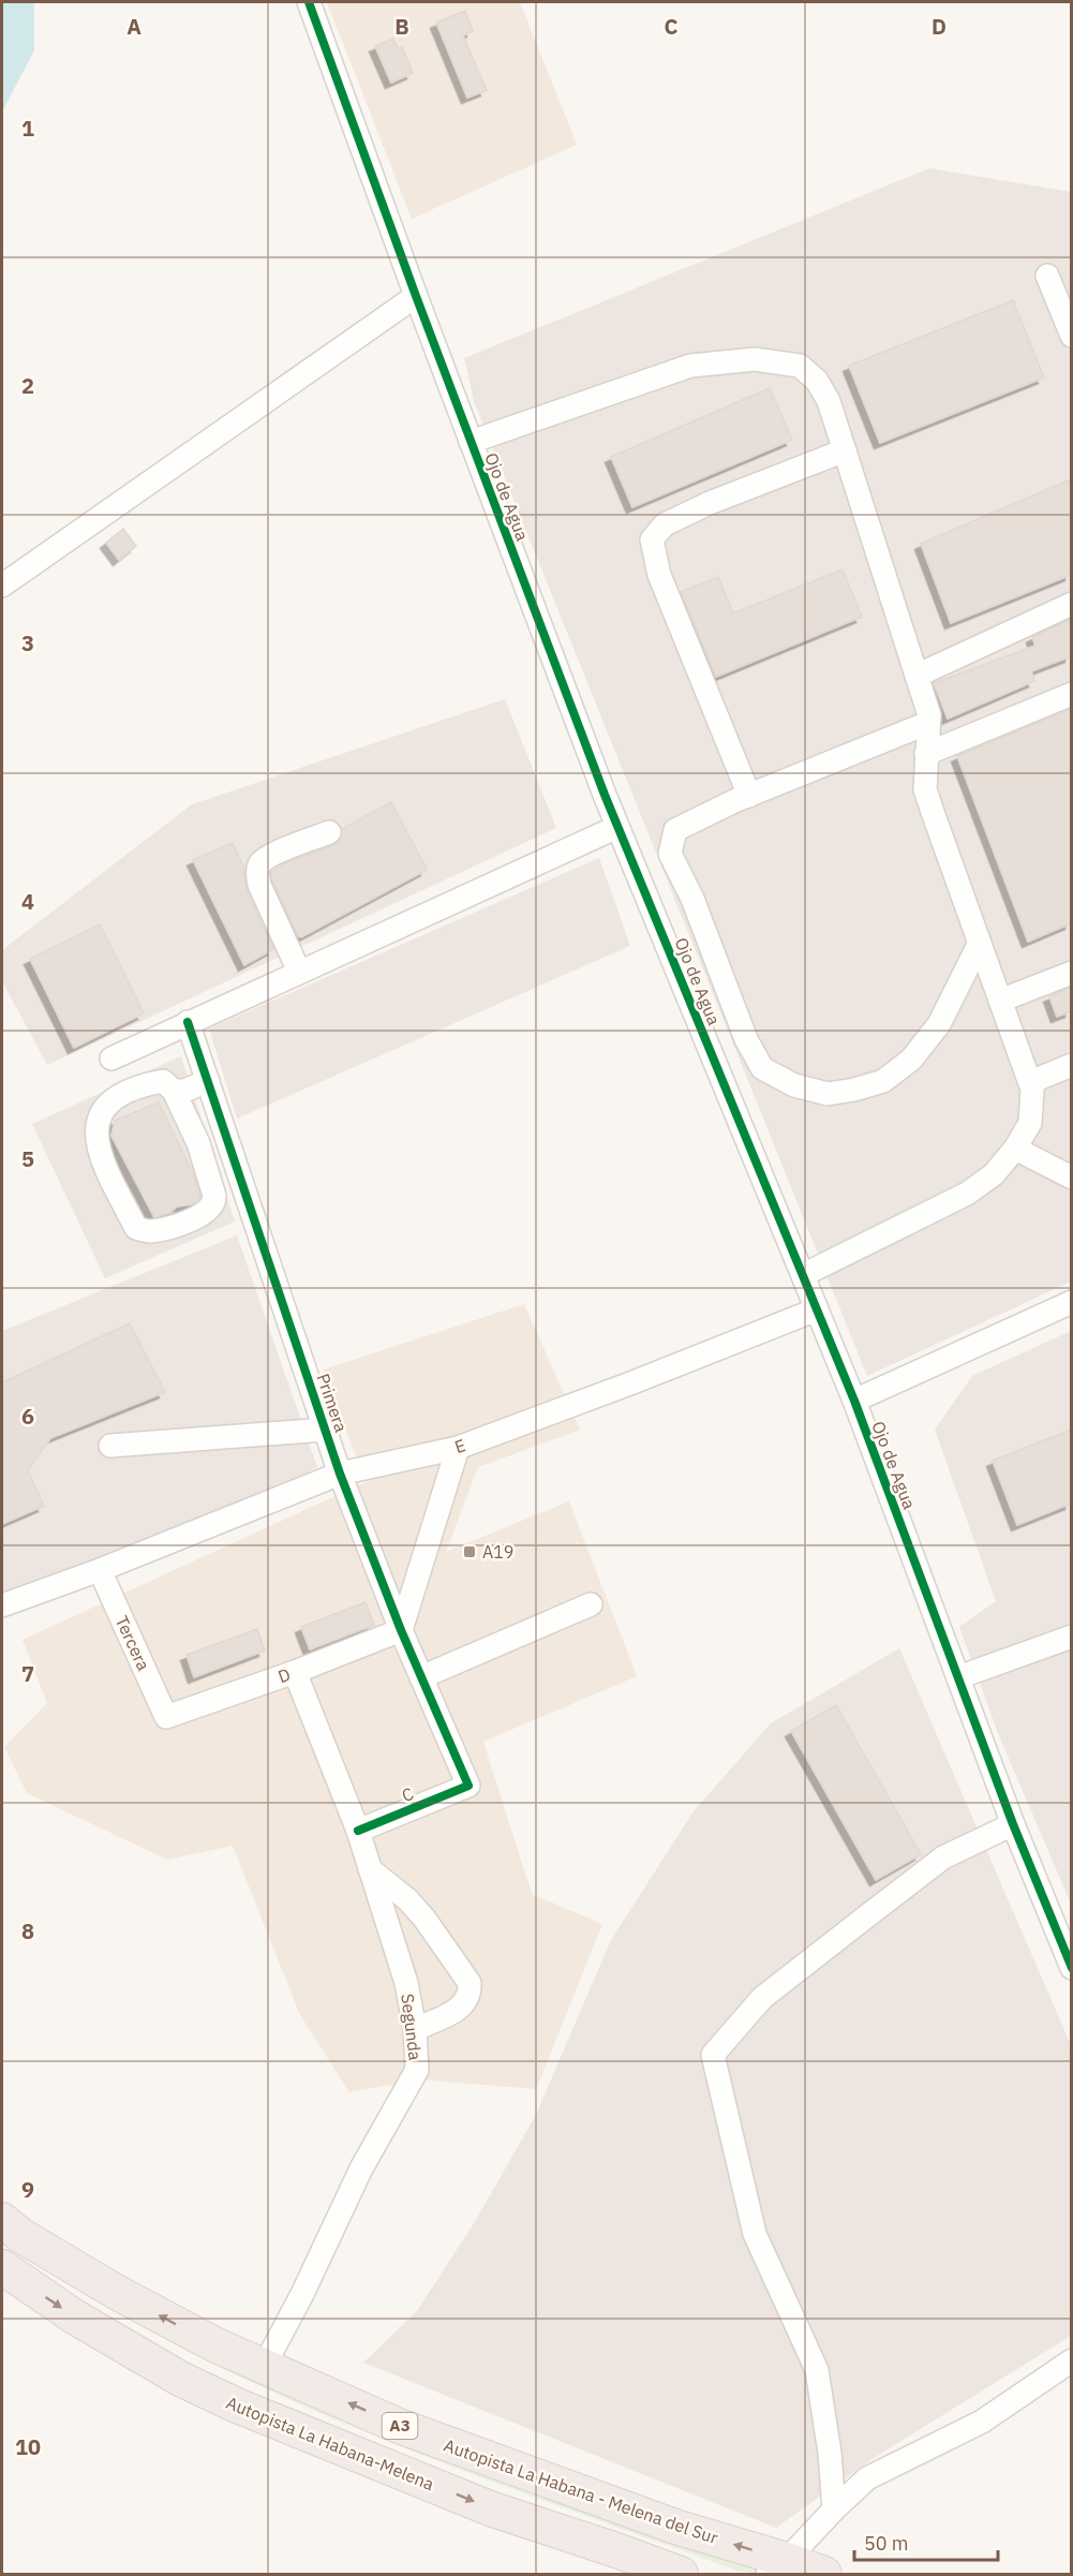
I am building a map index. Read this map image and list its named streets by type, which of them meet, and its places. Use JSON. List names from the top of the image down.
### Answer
{
  "streets": {
    "highway": ["A3", "Autopista La Habana-Melena", "Autopista La Habana - Melena del Sur"],
    "street": [
      "Ojo de Agua",
      "Primera",
      "E",
      "Tercera",
      "D",
      "C",
      "Segunda"
    ]
  },
  "crossings": [
    ["Ojo de Agua", "E"],
    ["Primera", "E"],
    ["Primera", "D"],
    ["Primera", "C"],
    ["E", "Tercera"],
    ["Tercera", "D"],
    ["D", "Segunda"],
    ["C", "Segunda"],
    ["Segunda", "Autopista La Habana - Melena del Sur"]
  ],
  "one_way": ["Autopista La Habana-Melena", "Autopista La Habana - Melena del Sur"],
  "places": {
    "transit": ["A19"]
  },
  "scale_bar": "50 m",
  "grid": {
    "columns": [
      "A",
      "B",
      "C",
      "D"
    ],
    "rows": [
      "1",
      "2",
      "3",
      "4",
      "5",
      "6",
      "7",
      "8",
      "9",
      "10"
    ]
  }
}
